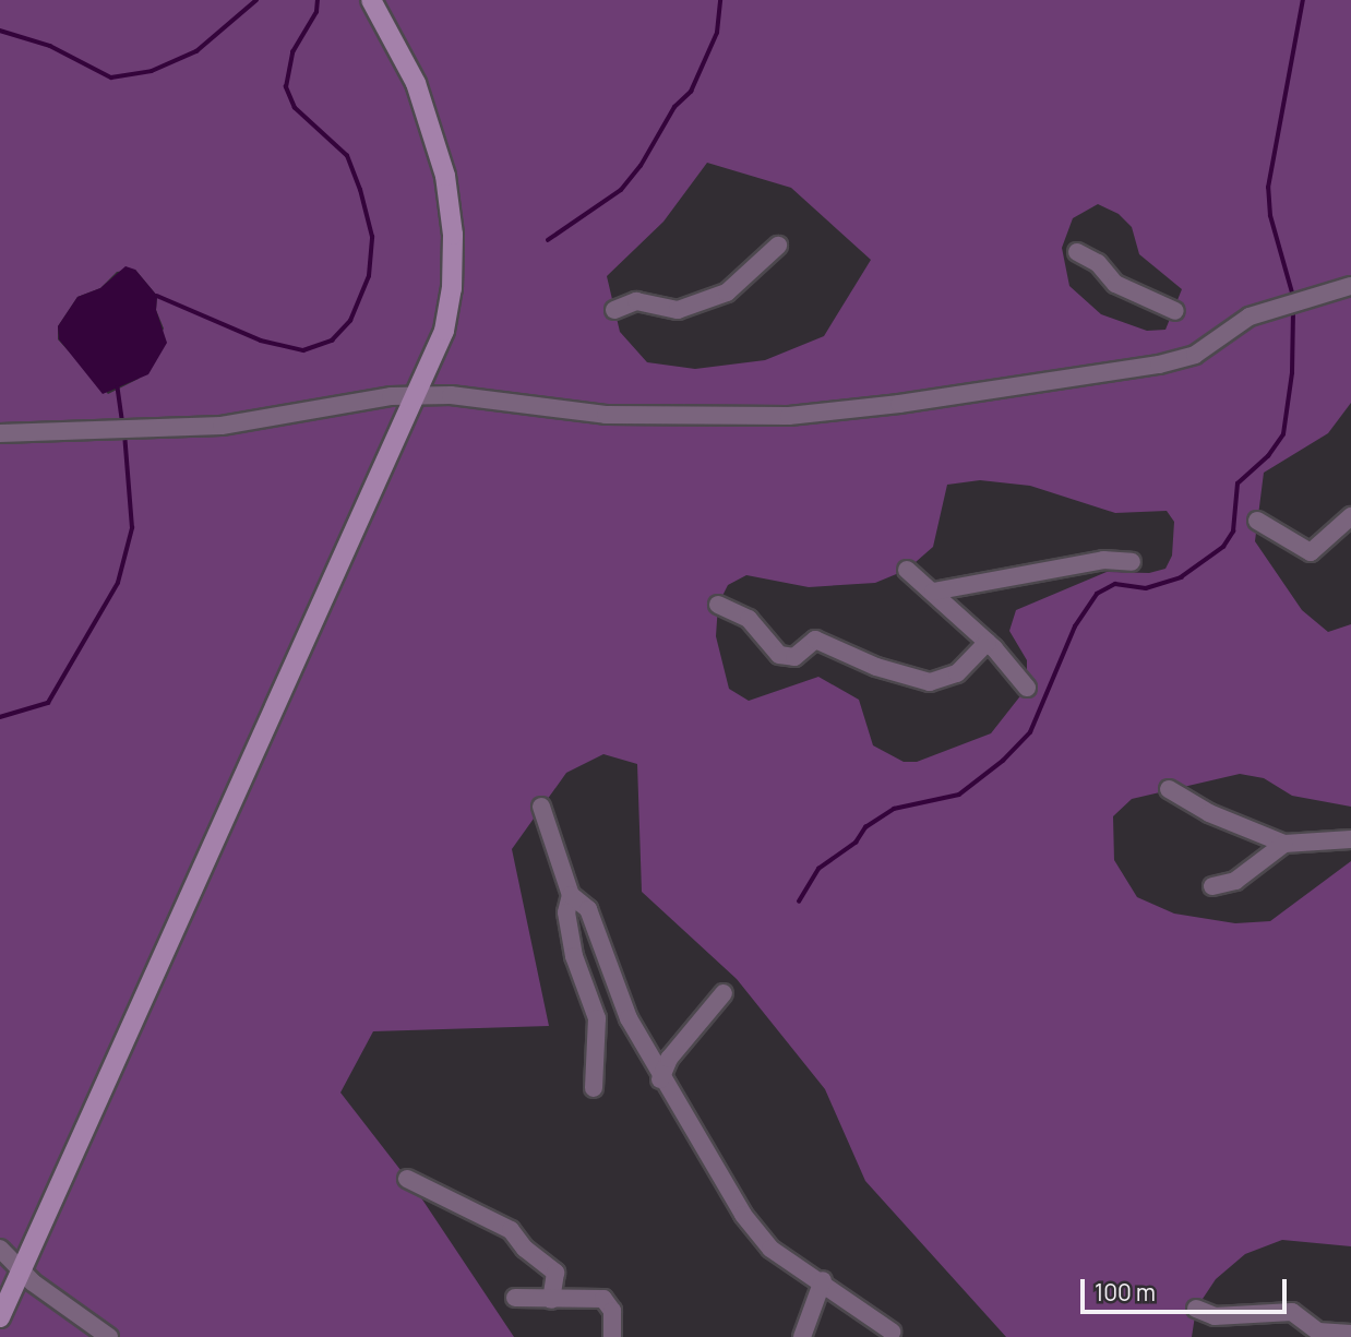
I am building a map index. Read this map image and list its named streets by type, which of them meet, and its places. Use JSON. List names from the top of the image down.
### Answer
{
  "scale_bar": "100 m"
}
